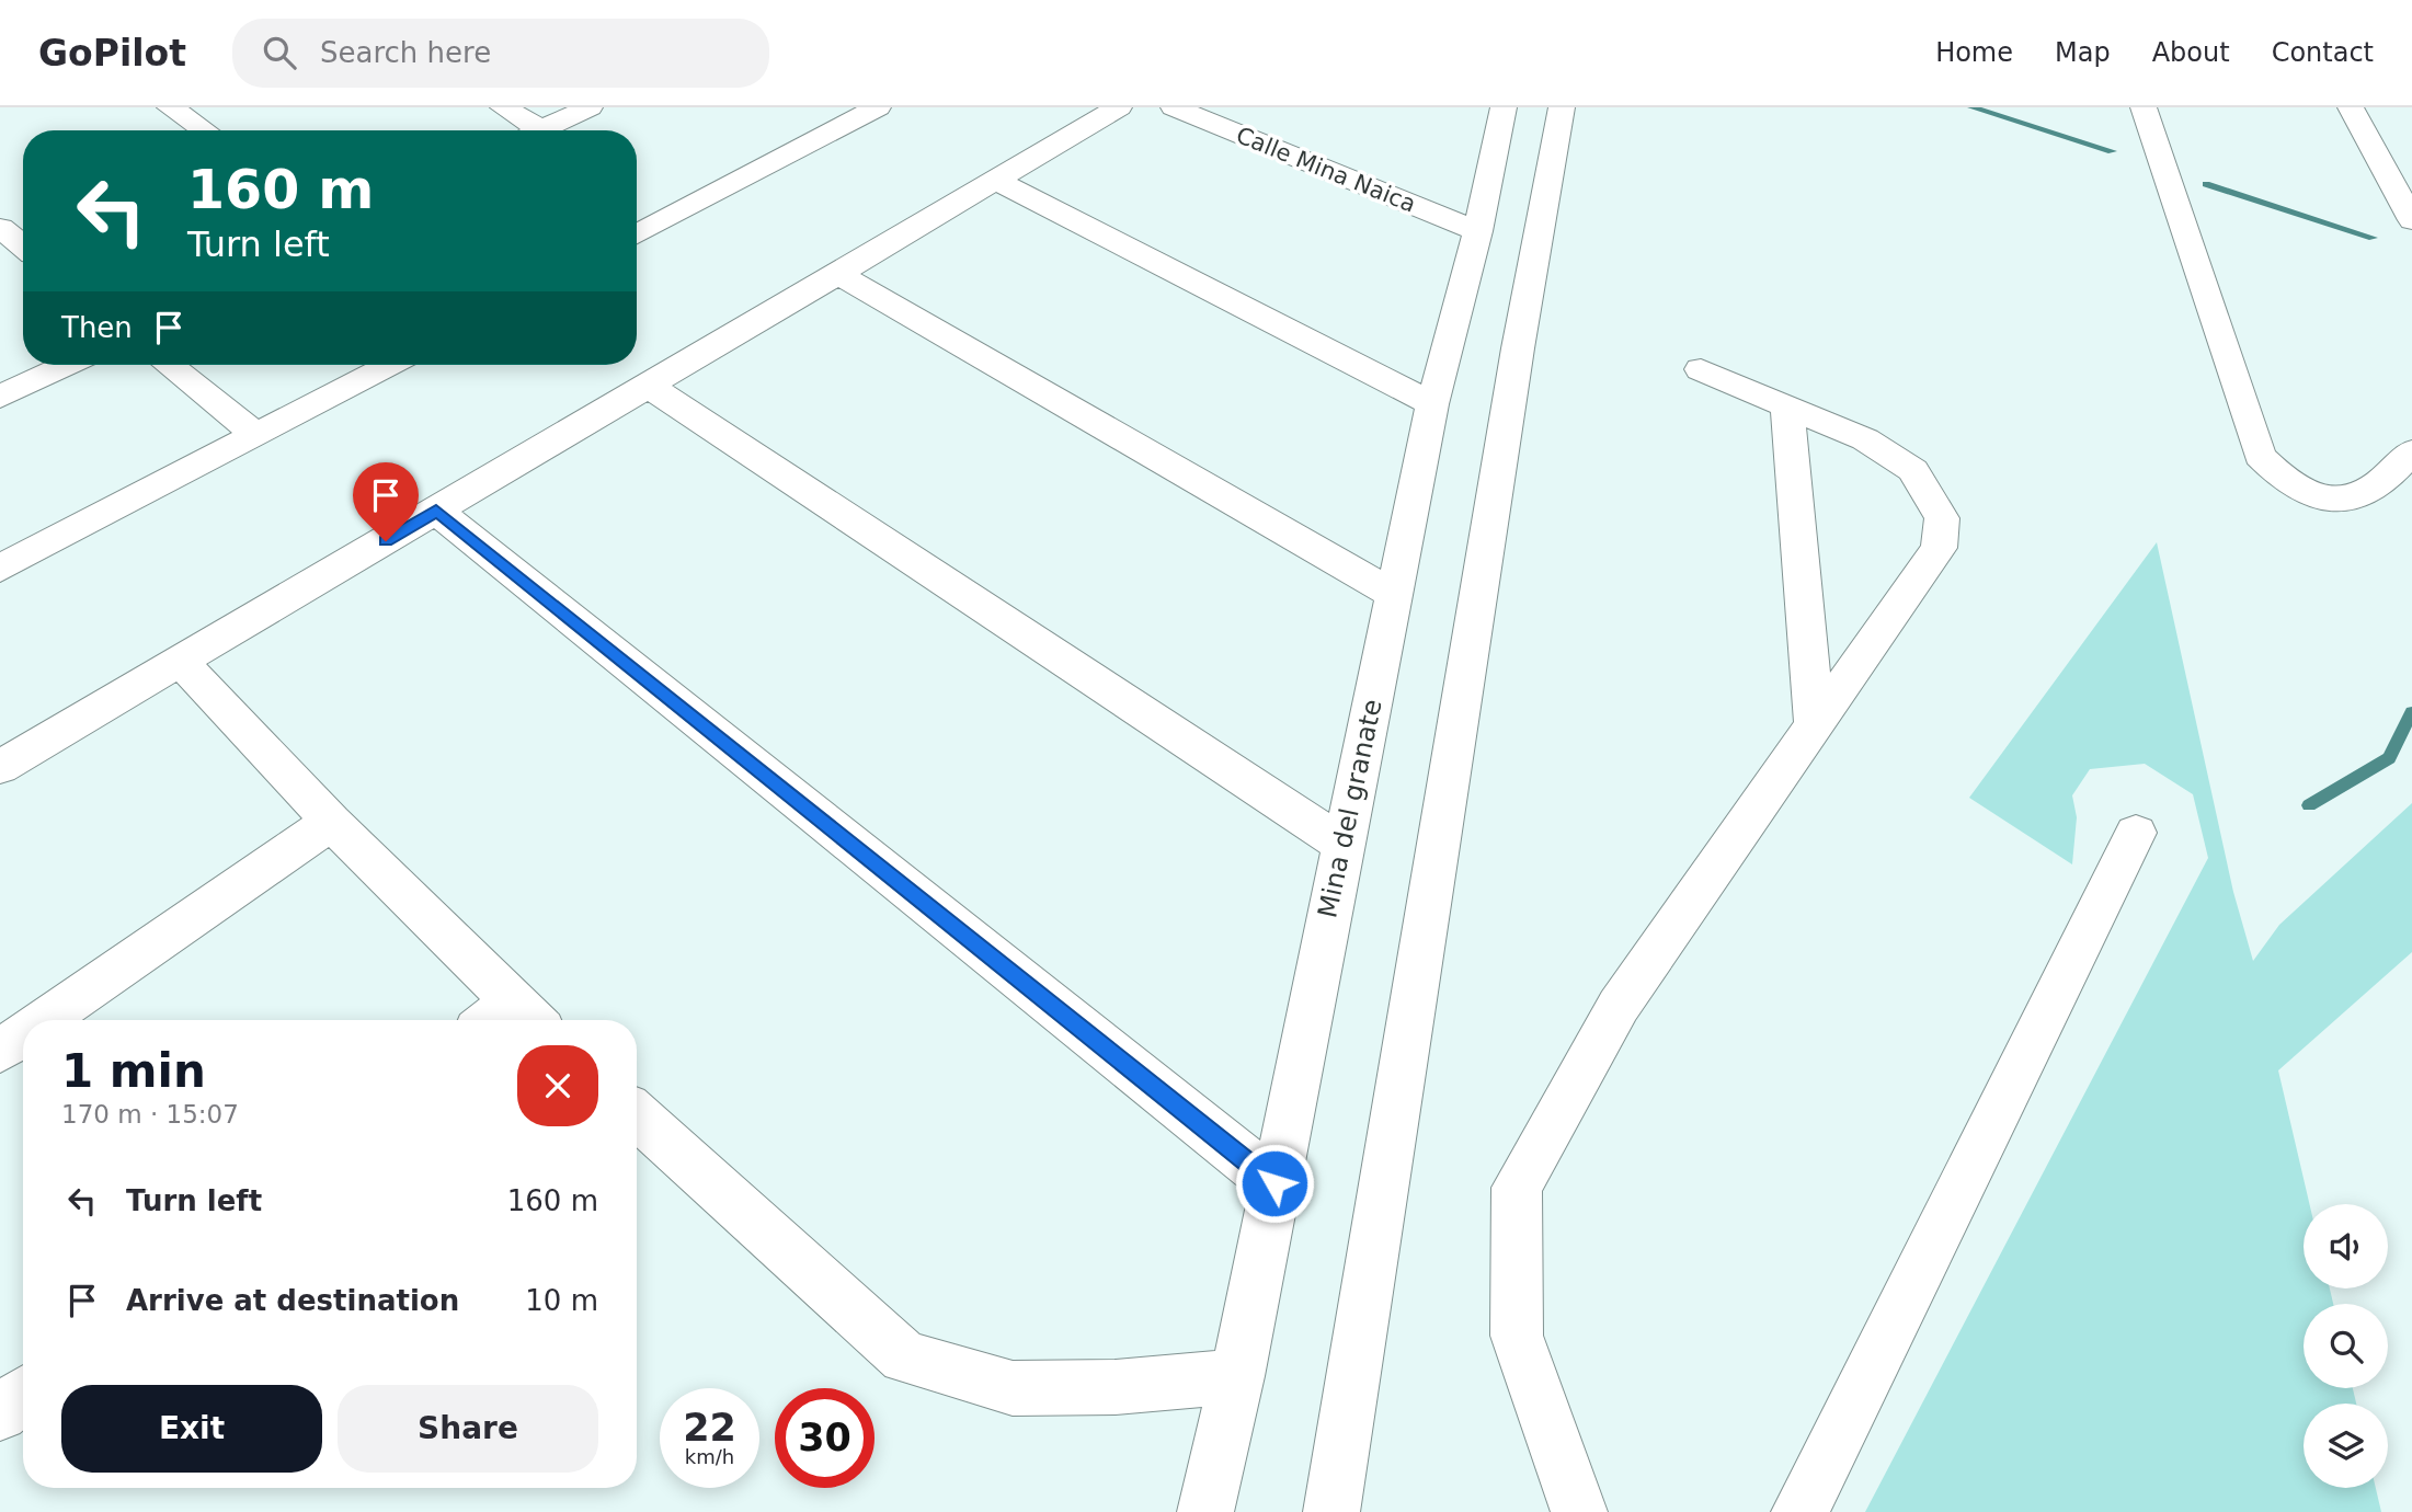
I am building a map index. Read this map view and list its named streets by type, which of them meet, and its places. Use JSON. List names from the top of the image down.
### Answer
{
  "streets": {
    "street": ["Calle Mina Naica", "Mina del granate"]
  },
  "crossings": [
    ["Calle Mina Naica", "Mina del granate"]
  ],
  "page": {
    "header": "GoPilot",
    "search": "Search here",
    "nav": [
      "Home",
      "Map",
      "About",
      "Contact"
    ],
    "turn": ["160 m", "Turn left"],
    "then": "Then",
    "heading": ["1 min", "170 m · 15:07"],
    "list": [
      {
        "name": "Turn left",
        "value": "160 m"
      },
      {
        "name": "Arrive at destination",
        "value": "10 m"
      }
    ],
    "buttons": ["Exit", "Share"],
    "speed": "22 km/h",
    "limit": "30"
  }
}
